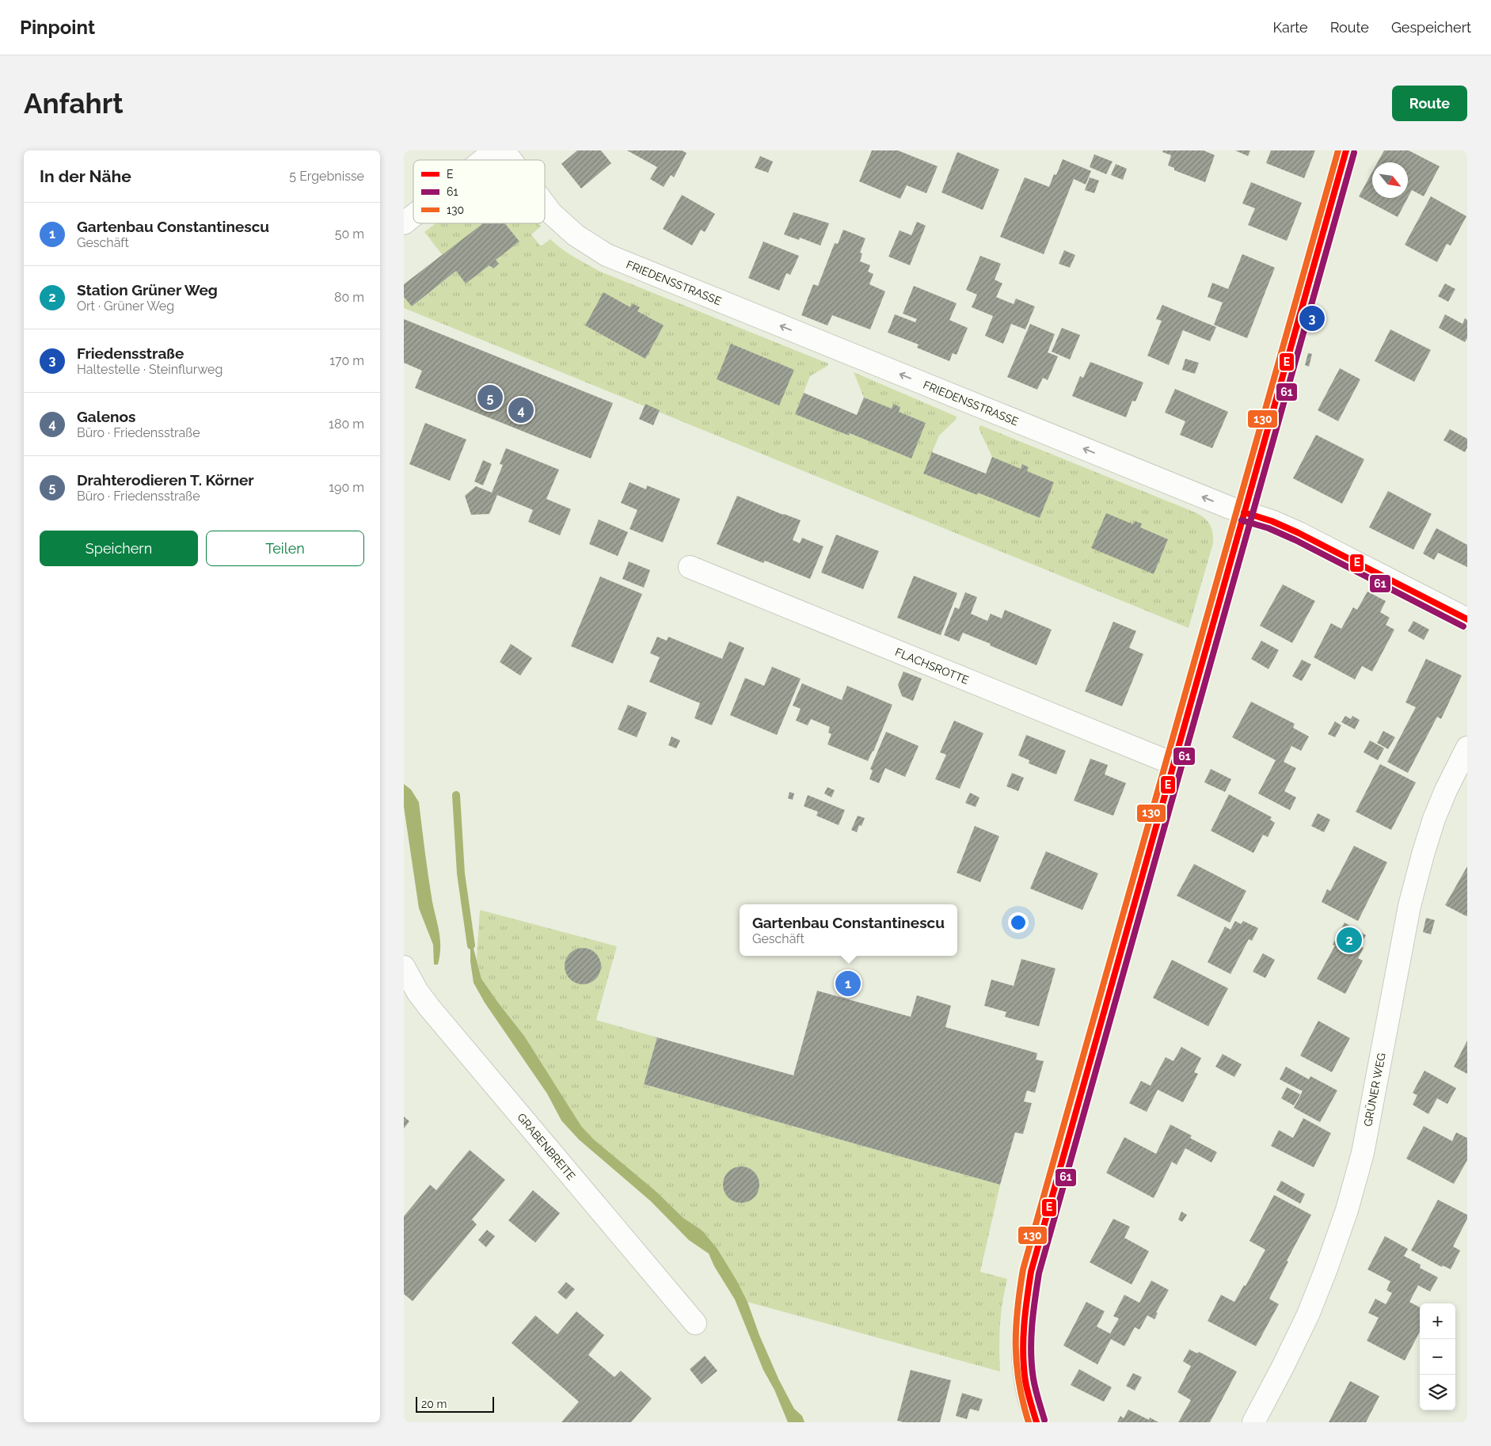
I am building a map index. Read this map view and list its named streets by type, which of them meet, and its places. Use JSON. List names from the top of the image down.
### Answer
{
  "streets": {
    "street": [
      "FRIEDENSSTRASSE",
      "FLACHSROTTE",
      "GRÜNER WEG",
      "GRABENBREITE"
    ]
  },
  "one_way": ["FRIEDENSSTRASSE"],
  "lines": ["transit line E", "transit line 130", "transit line 61"],
  "legend": ["E", "61", "130"],
  "scale_bar": "20 m",
  "north": "bottom right",
  "page": {
    "header": "Pinpoint",
    "nav": ["Karte", "Route", "Gespeichert"],
    "buttons": [
      "Route",
      ["Speichern", "Teilen"]
    ],
    "title": "Anfahrt",
    "heading": ["In der Nähe", "5 Ergebnisse"],
    "list": [
      {
        "mark": "1",
        "name": "Gartenbau Constantinescu",
        "note": "Geschäft",
        "value": "50 m"
      },
      {
        "mark": "2",
        "name": "Station Grüner Weg",
        "note": "Ort · Grüner Weg",
        "value": "80 m"
      },
      {
        "mark": "3",
        "name": "Friedensstraße",
        "note": "Haltestelle · Steinflurweg",
        "value": "170 m"
      },
      {
        "mark": "4",
        "name": "Galenos",
        "note": "Büro · Friedensstraße",
        "value": "180 m"
      },
      {
        "mark": "5",
        "name": "Drahterodieren T. Körner",
        "note": "Büro · Friedensstraße",
        "value": "190 m"
      }
    ],
    "pins": [
      "3",
      "5",
      "4",
      "2",
      "1"
    ],
    "popup": ["Gartenbau Constantinescu", "Geschäft"],
    "map_buttons": ["+", "−"],
    "scale": "20 m"
  }
}
